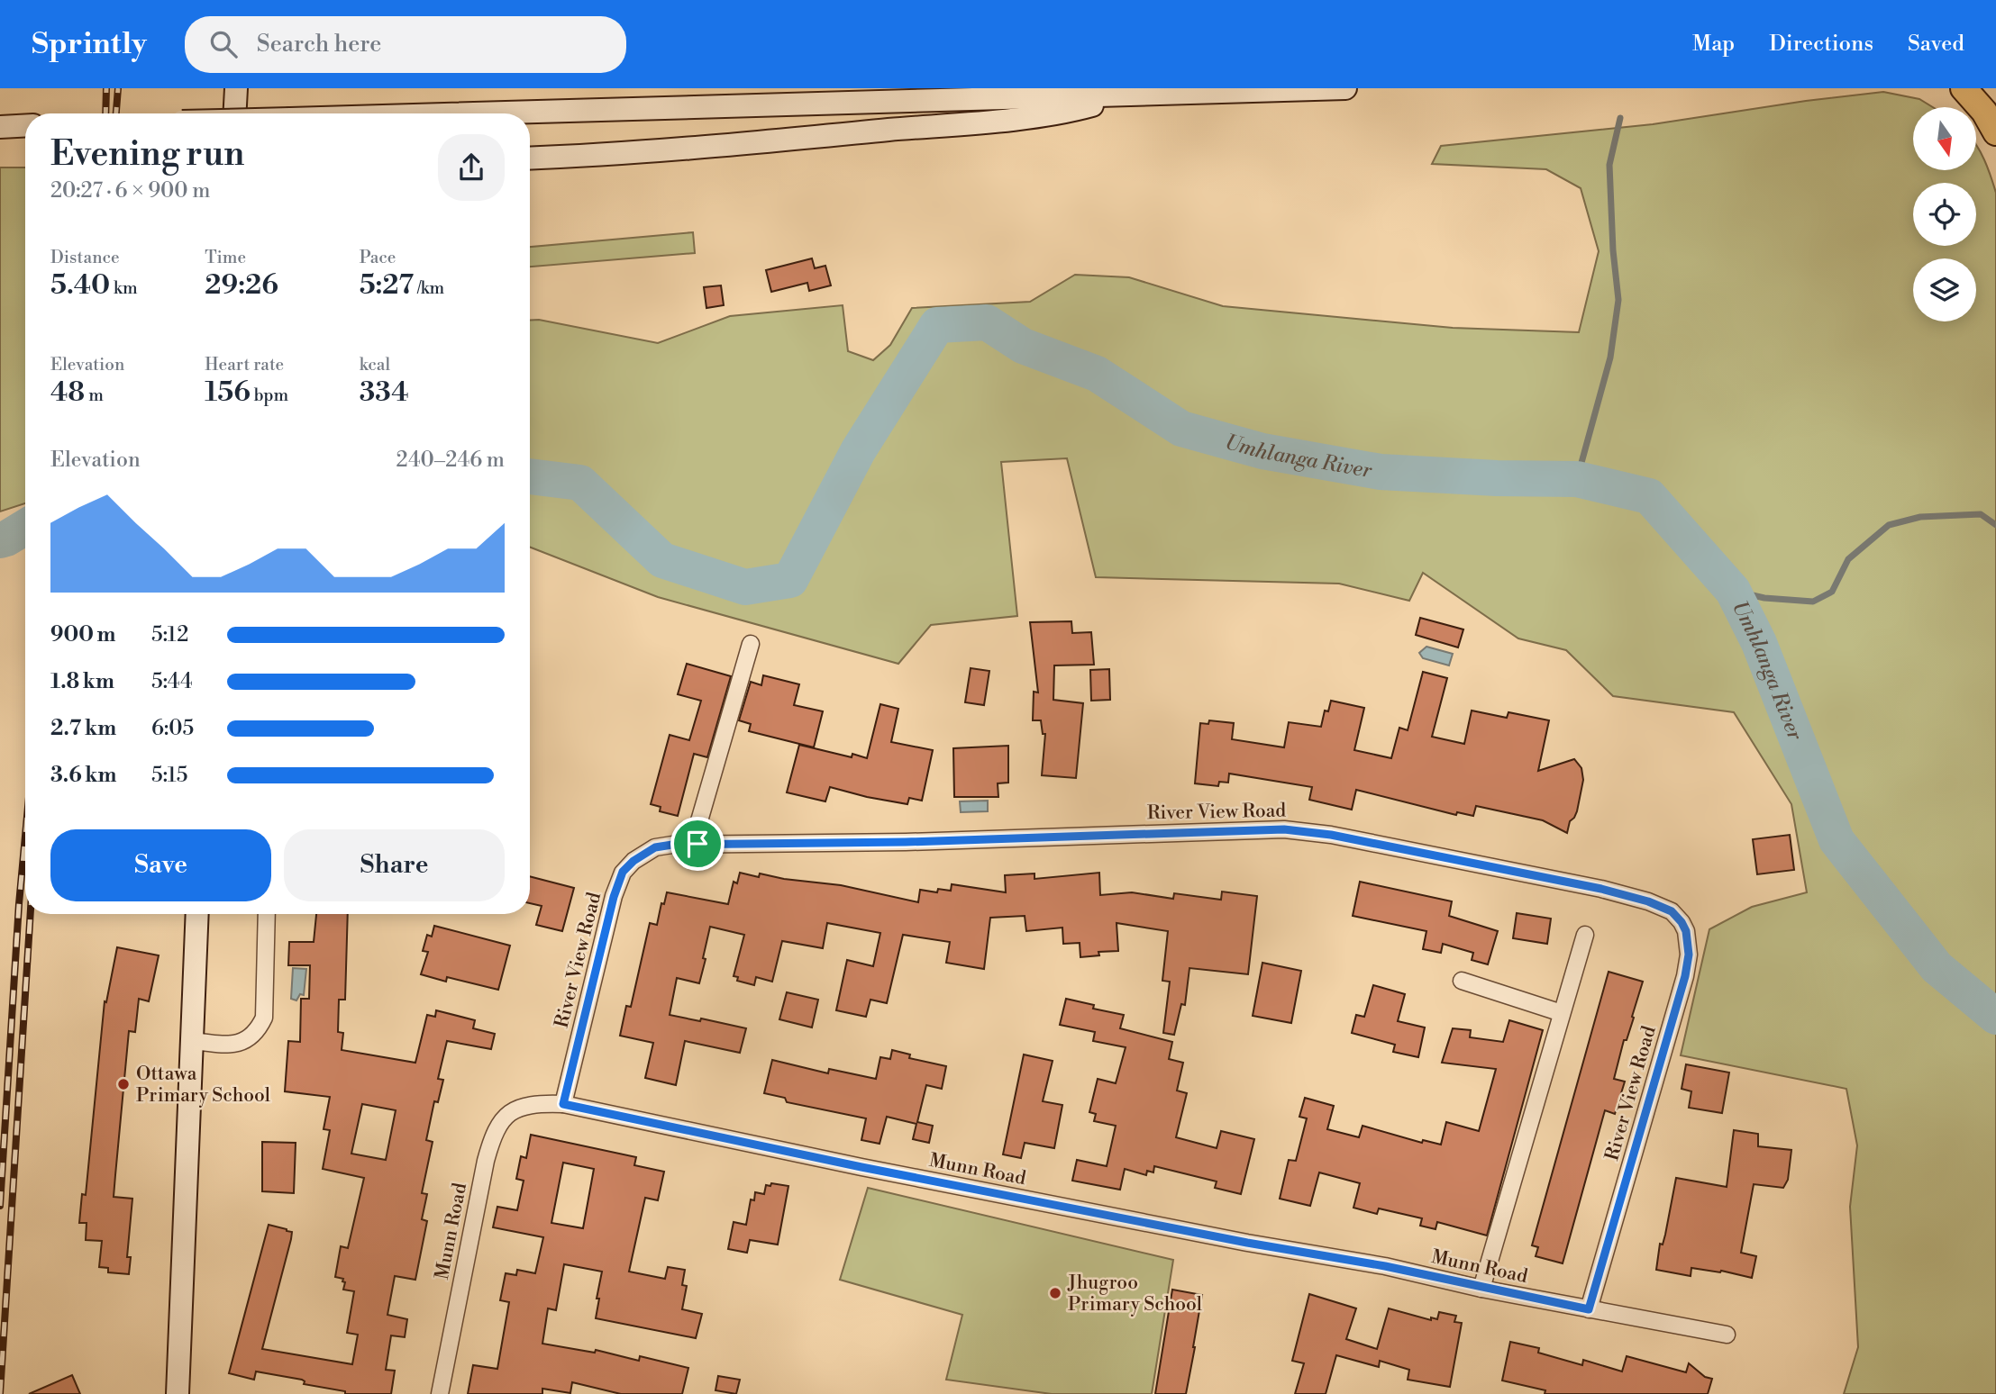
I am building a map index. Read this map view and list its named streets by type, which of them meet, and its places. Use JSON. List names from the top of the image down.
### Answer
{
  "streets": {
    "street": ["River View Road", "Munn Road"]
  },
  "crossings": [
    ["River View Road", "Munn Road"]
  ],
  "water": ["Umhlanga River"],
  "places": ["Ottawa Primary School", "Jhugroo Primary School"],
  "north": "bottom",
  "page": {
    "header": "Sprintly",
    "search": "Search here",
    "nav": ["Map", "Directions", "Saved"],
    "heading": ["Evening run", "20:27 · 6 × 900 m"],
    "stats": [
      ["Distance", "5.40 km"],
      ["Time", "29:26"],
      ["Pace", "5:27 /km"],
      ["Elevation", "48 m"],
      ["Heart rate", "156 bpm"],
      ["kcal", "334"]
    ],
    "chart": ["Elevation", "240–246 m"],
    "list": [
      {
        "name": "900 m",
        "note": "5:12"
      },
      {
        "name": "1.8 km",
        "note": "5:44"
      },
      {
        "name": "2.7 km",
        "note": "6:05"
      },
      {
        "name": "3.6 km",
        "note": "5:15"
      }
    ],
    "buttons": ["Save", "Share"]
  }
}
